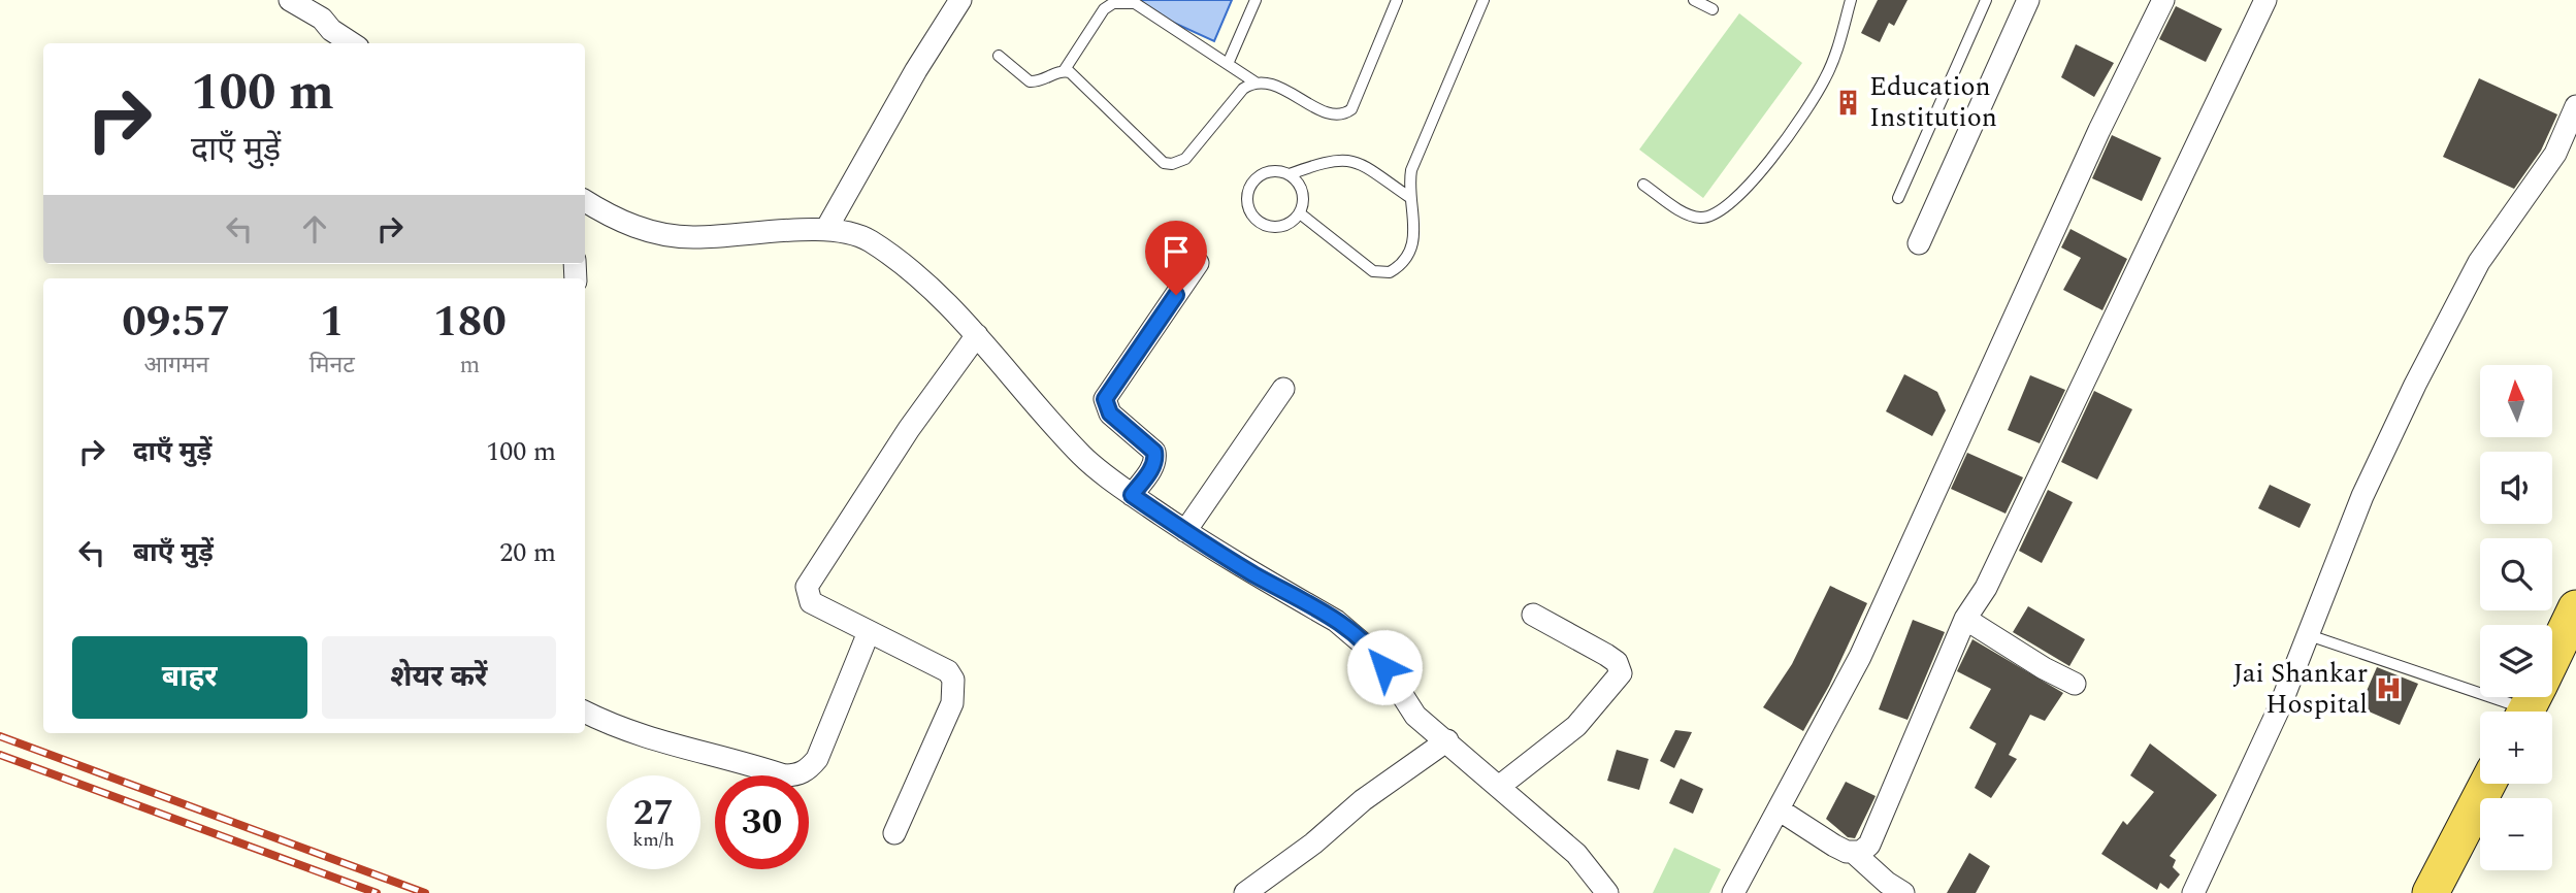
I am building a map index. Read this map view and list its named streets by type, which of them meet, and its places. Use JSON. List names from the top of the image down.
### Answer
{
  "places": {
    "building": ["Education Institution"],
    "hospital": ["Jai Shankar Hospital"]
  },
  "north": "top",
  "page": {
    "turn": ["100 m", "दाएँ मुड़ें"],
    "eta": [
      "09:57",
      "आगमन",
      "1",
      "मिनट",
      "180",
      "m"
    ],
    "map_buttons": ["+", "−"],
    "list": [
      {
        "name": "दाएँ मुड़ें",
        "value": "100 m"
      },
      {
        "name": "बाएँ मुड़ें",
        "value": "20 m"
      }
    ],
    "buttons": ["बाहर", "शेयर करें"],
    "speed": "27 km/h",
    "limit": "30"
  }
}
